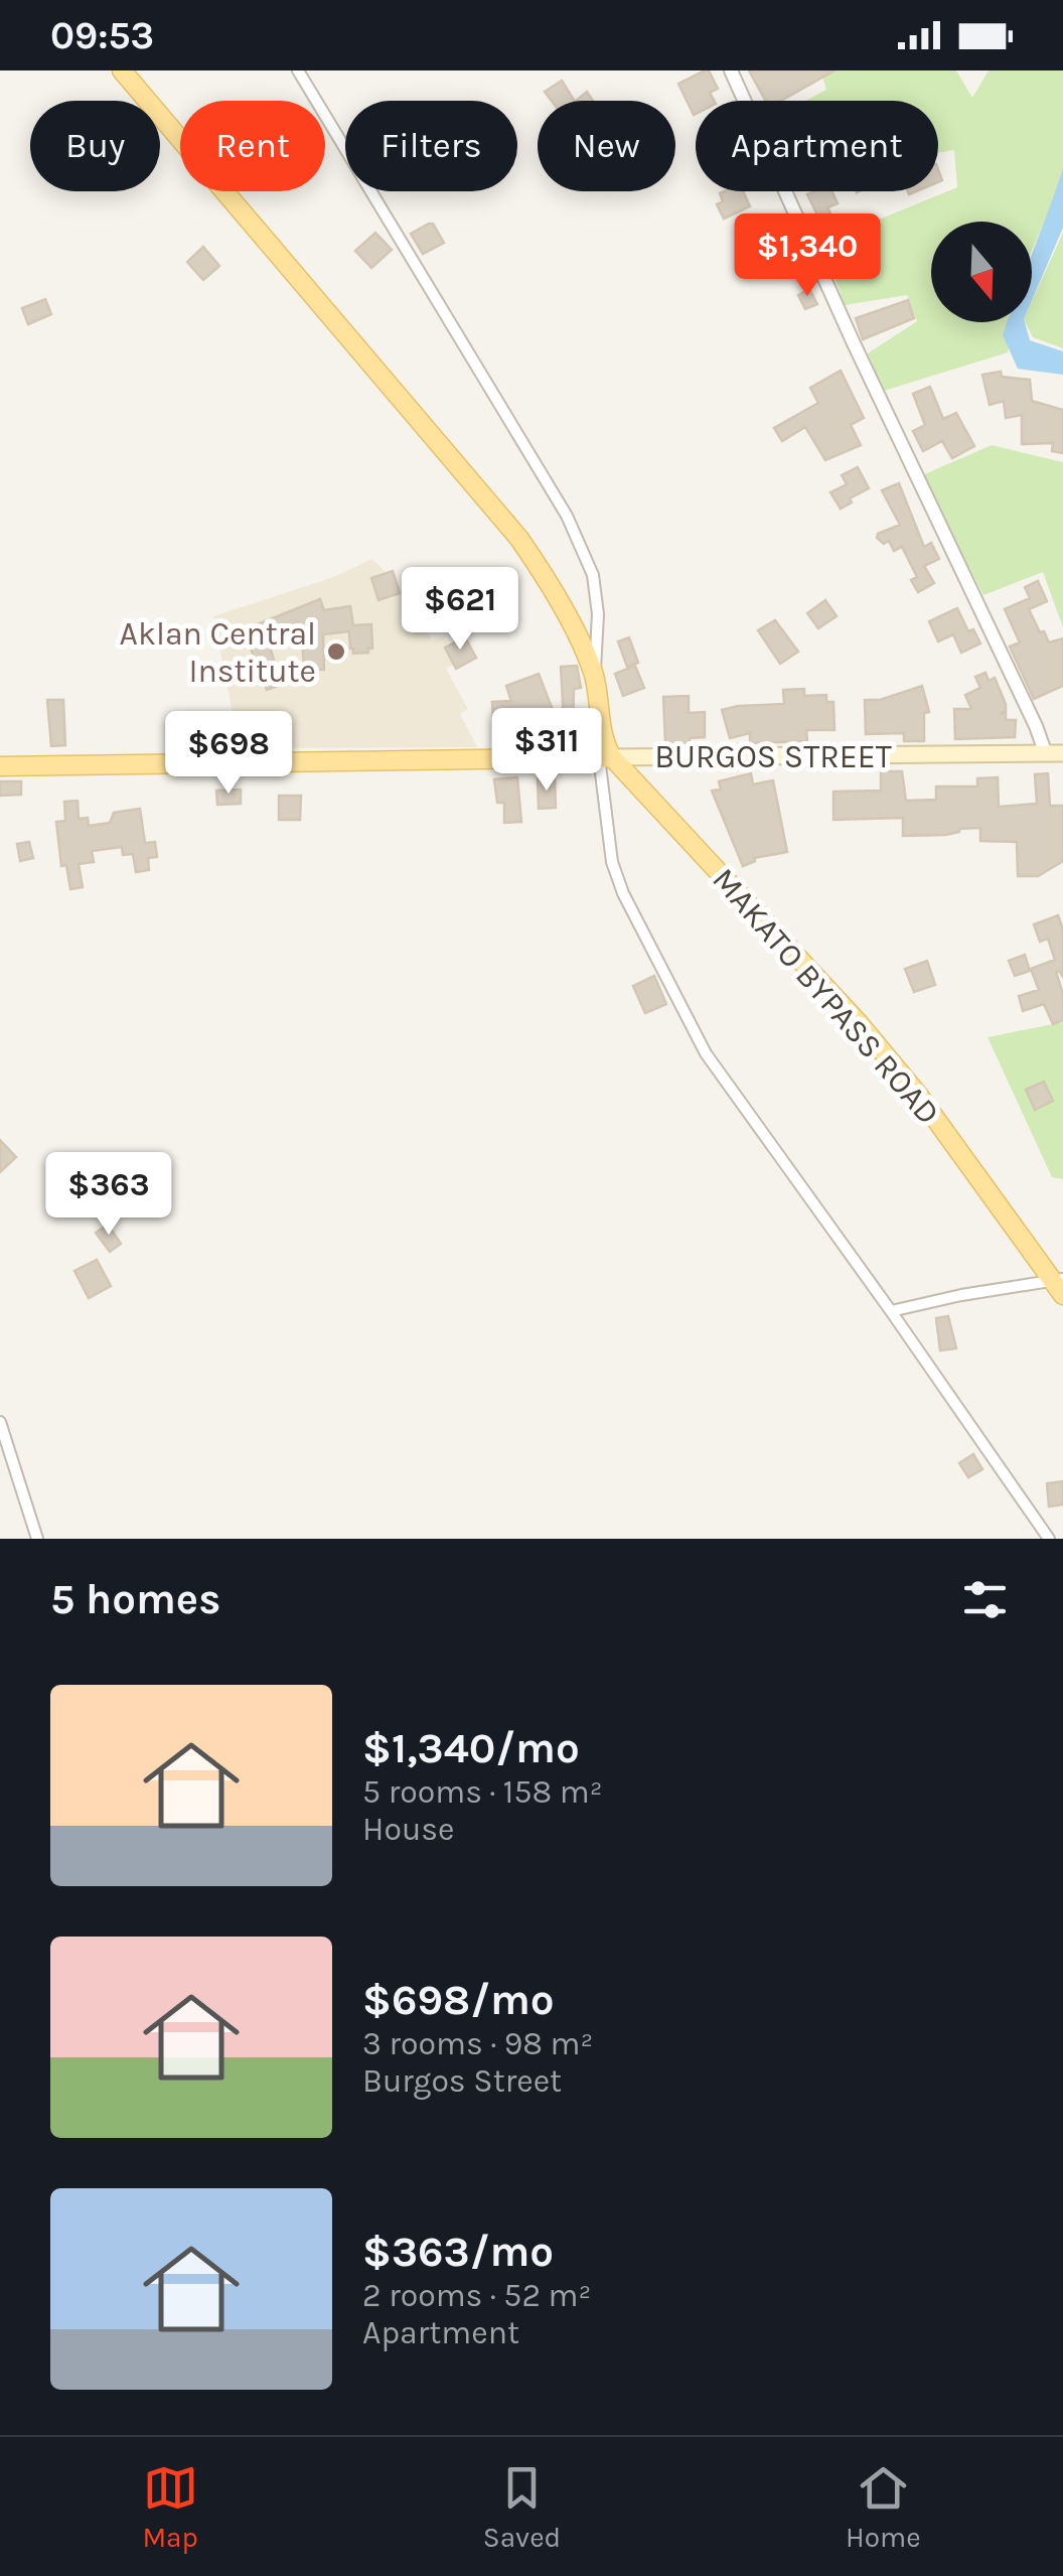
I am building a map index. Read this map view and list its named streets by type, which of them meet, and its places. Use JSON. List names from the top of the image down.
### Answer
{
  "streets": {
    "main road": ["BURGOS STREET", "MAKATO BYPASS ROAD"]
  },
  "crossings": [
    ["BURGOS STREET", "MAKATO BYPASS ROAD"]
  ],
  "places": ["Aklan Central Institute"],
  "north": "bottom",
  "page": {
    "status": "09:53",
    "chip": [
      "Buy",
      "Rent",
      "Filters",
      "New",
      "Apartment"
    ],
    "price": [
      "$1,340",
      "$621",
      "$311",
      "$698",
      "$363"
    ],
    "heading": "5 homes",
    "list": [
      {
        "name": "$1,340/mo",
        "note": "5 rooms · 158 m² · House"
      },
      {
        "name": "$698/mo",
        "note": "3 rooms · 98 m² · Burgos Street"
      },
      {
        "name": "$363/mo",
        "note": "2 rooms · 52 m² · Apartment"
      }
    ],
    "tabs": ["Map", "Saved", "Home"]
  }
}
